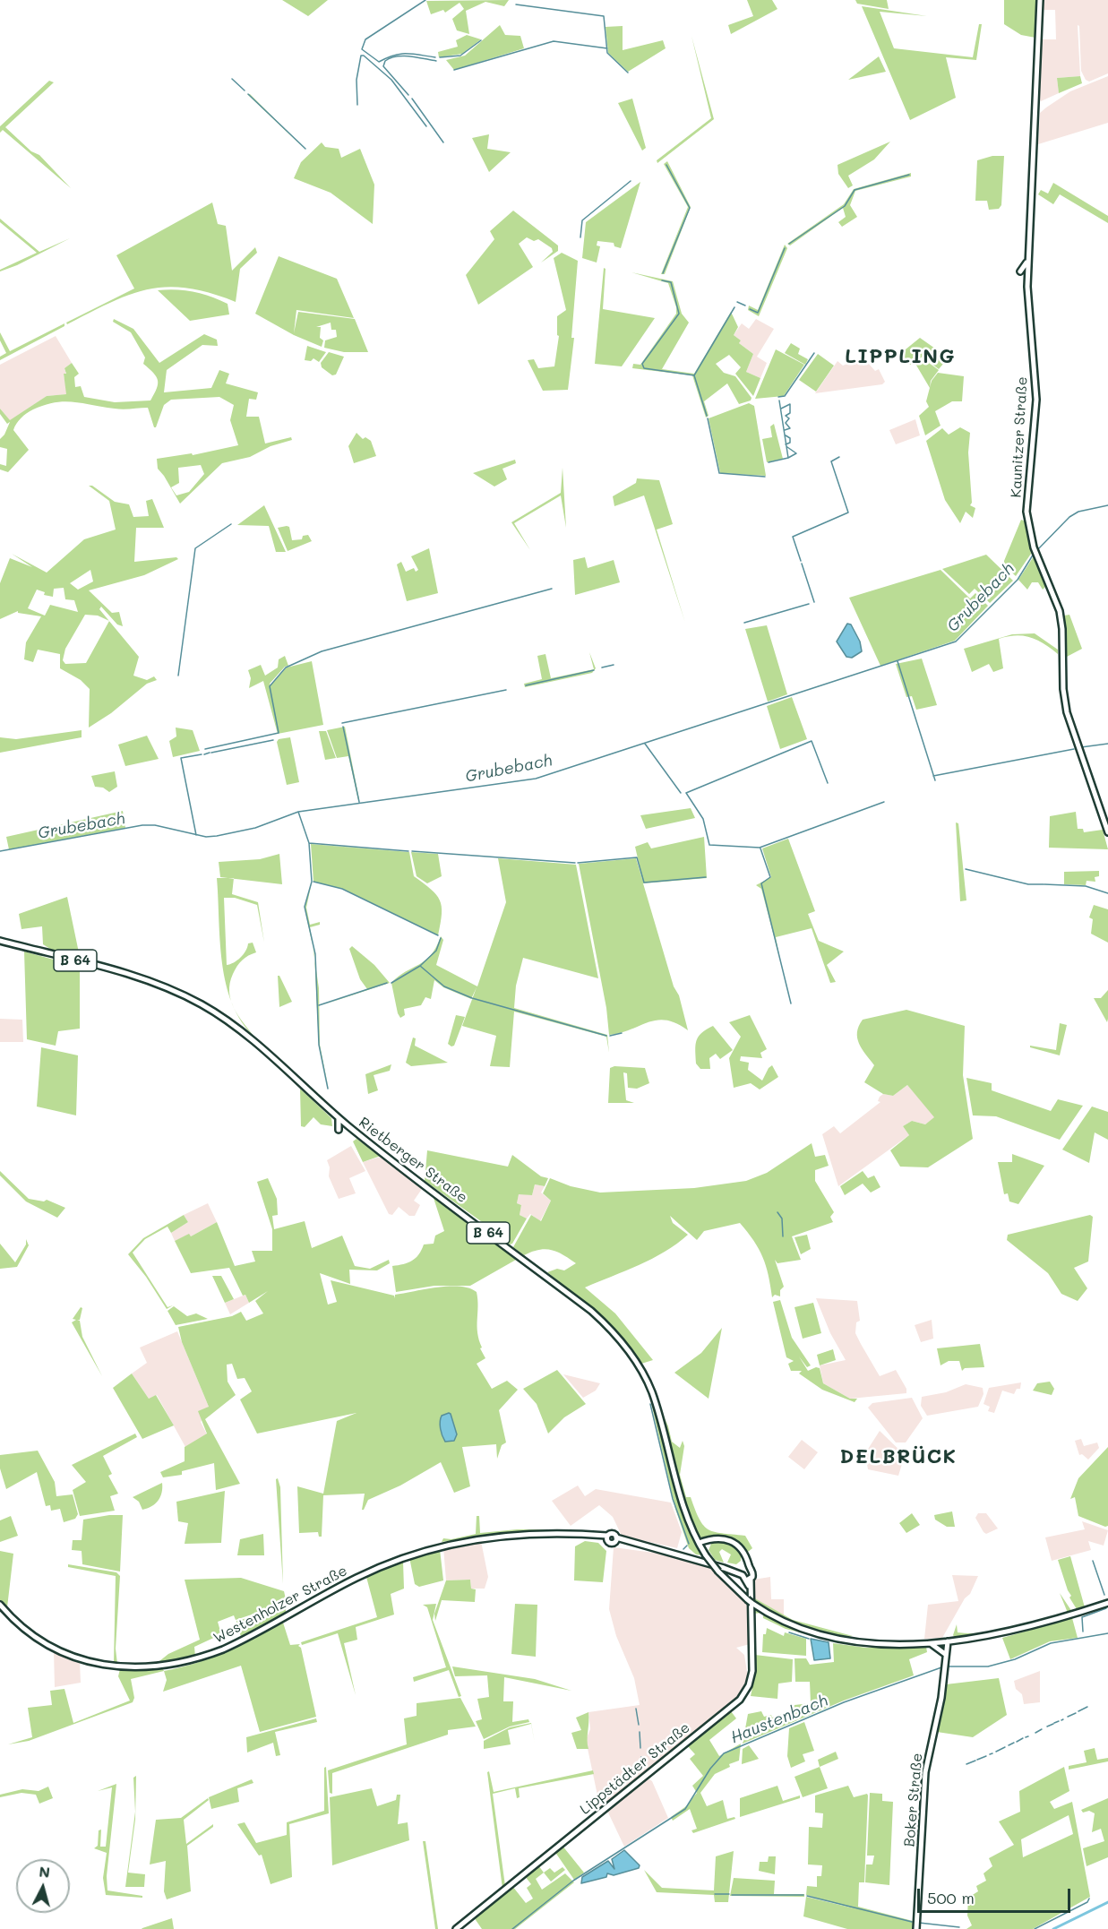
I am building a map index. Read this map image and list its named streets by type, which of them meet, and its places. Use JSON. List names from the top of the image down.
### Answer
{
  "streets": {
    "main road": [
      "Kaunitzer Straße",
      "B 64",
      "Rietberger Straße",
      "Westenholzer Straße",
      "Lippstädter Straße",
      "Boker Straße"
    ]
  },
  "crossings": [
    ["B 64", "Rietberger Straße"],
    ["B 64", "Boker Straße"],
    ["Westenholzer Straße", "Lippstädter Straße"]
  ],
  "districts": ["LIPPLING", "DELBRÜCK"],
  "water": ["Grubebach", "Haustenbach"],
  "scale_bar": "500 m",
  "north": "top"
}
